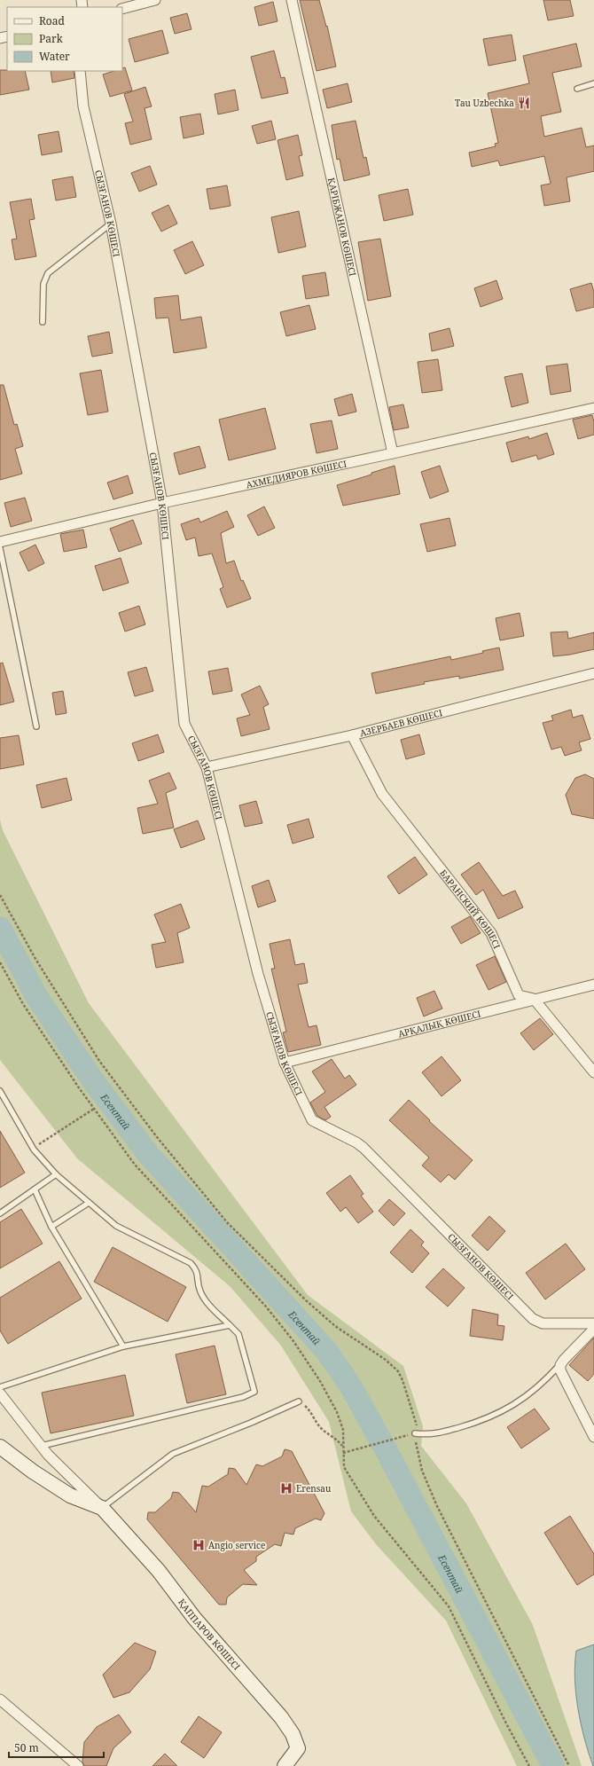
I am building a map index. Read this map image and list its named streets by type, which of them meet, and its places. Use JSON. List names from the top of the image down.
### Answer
{
  "streets": {
    "street": [
      "СЫЗҒАНОВ КӨШЕСІ",
      "ҚАРІБЖАНОВ КӨШЕСІ",
      "АХМЕДИЯРОВ КӨШЕСІ",
      "АЗЕРБАЕВ КӨШЕСІ",
      "БАРАНСКИЙ КӨШЕСІ",
      "АРҚАЛЫҚ КӨШЕСІ",
      "ҚАППАРОВ КӨШЕСІ"
    ]
  },
  "crossings": [
    ["СЫЗҒАНОВ КӨШЕСІ", "АХМЕДИЯРОВ КӨШЕСІ"],
    ["СЫЗҒАНОВ КӨШЕСІ", "АЗЕРБАЕВ КӨШЕСІ"],
    ["СЫЗҒАНОВ КӨШЕСІ", "АРҚАЛЫҚ КӨШЕСІ"],
    ["ҚАРІБЖАНОВ КӨШЕСІ", "АХМЕДИЯРОВ КӨШЕСІ"],
    ["АЗЕРБАЕВ КӨШЕСІ", "БАРАНСКИЙ КӨШЕСІ"],
    ["БАРАНСКИЙ КӨШЕСІ", "АРҚАЛЫҚ КӨШЕСІ"]
  ],
  "water": ["Есентай"],
  "places": {
    "restaurant": ["Tau Uzbechka"],
    "hospital": ["Erensau", "Angio service"]
  },
  "legend": ["Road", "Park", "Water"],
  "scale_bar": "50 m"
}
